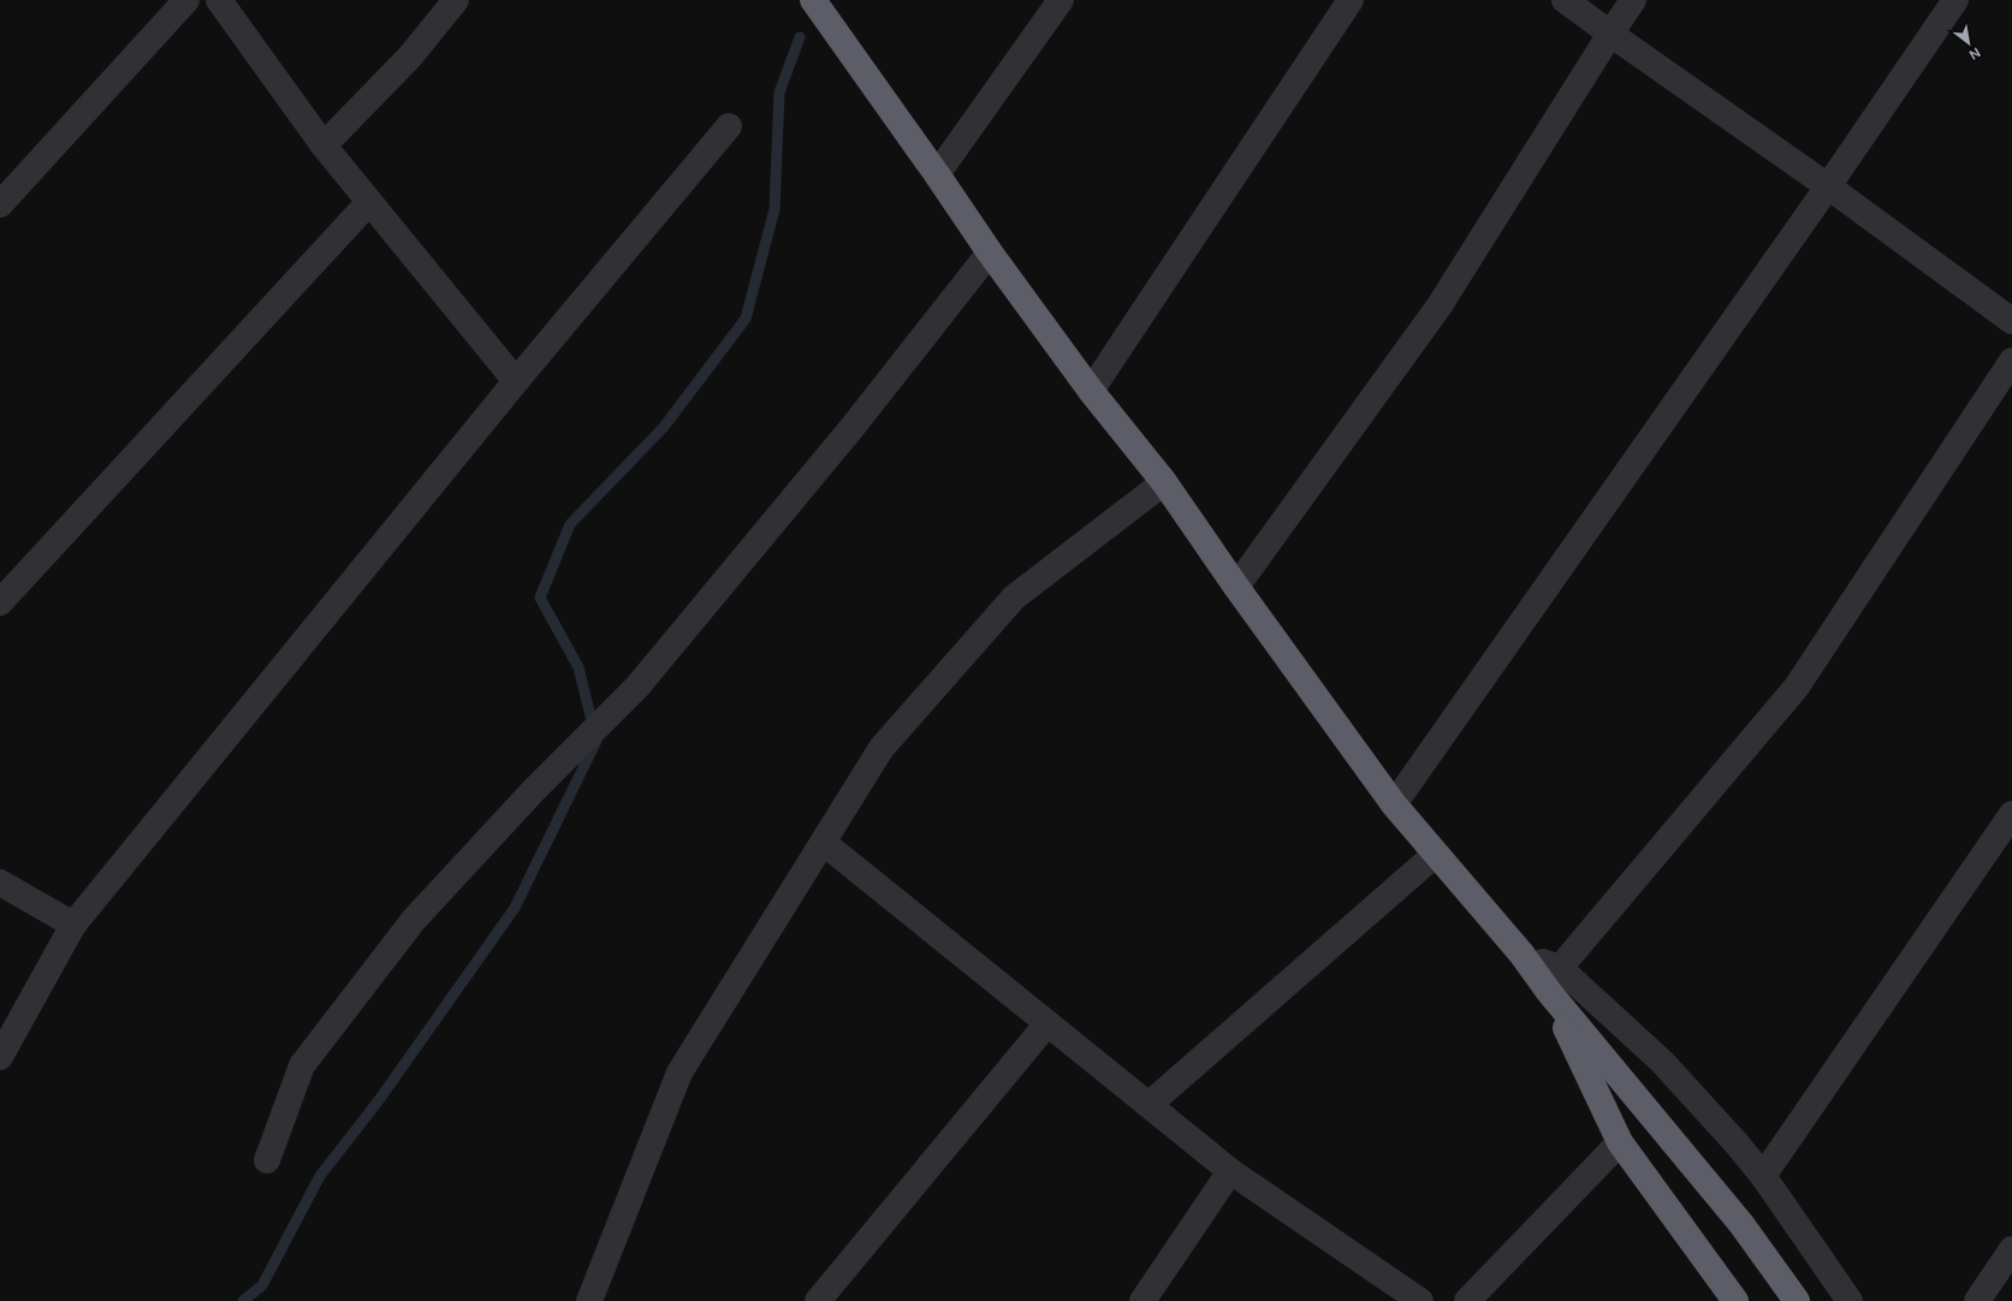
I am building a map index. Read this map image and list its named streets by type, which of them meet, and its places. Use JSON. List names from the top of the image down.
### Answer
{
  "north": "bottom right"
}
